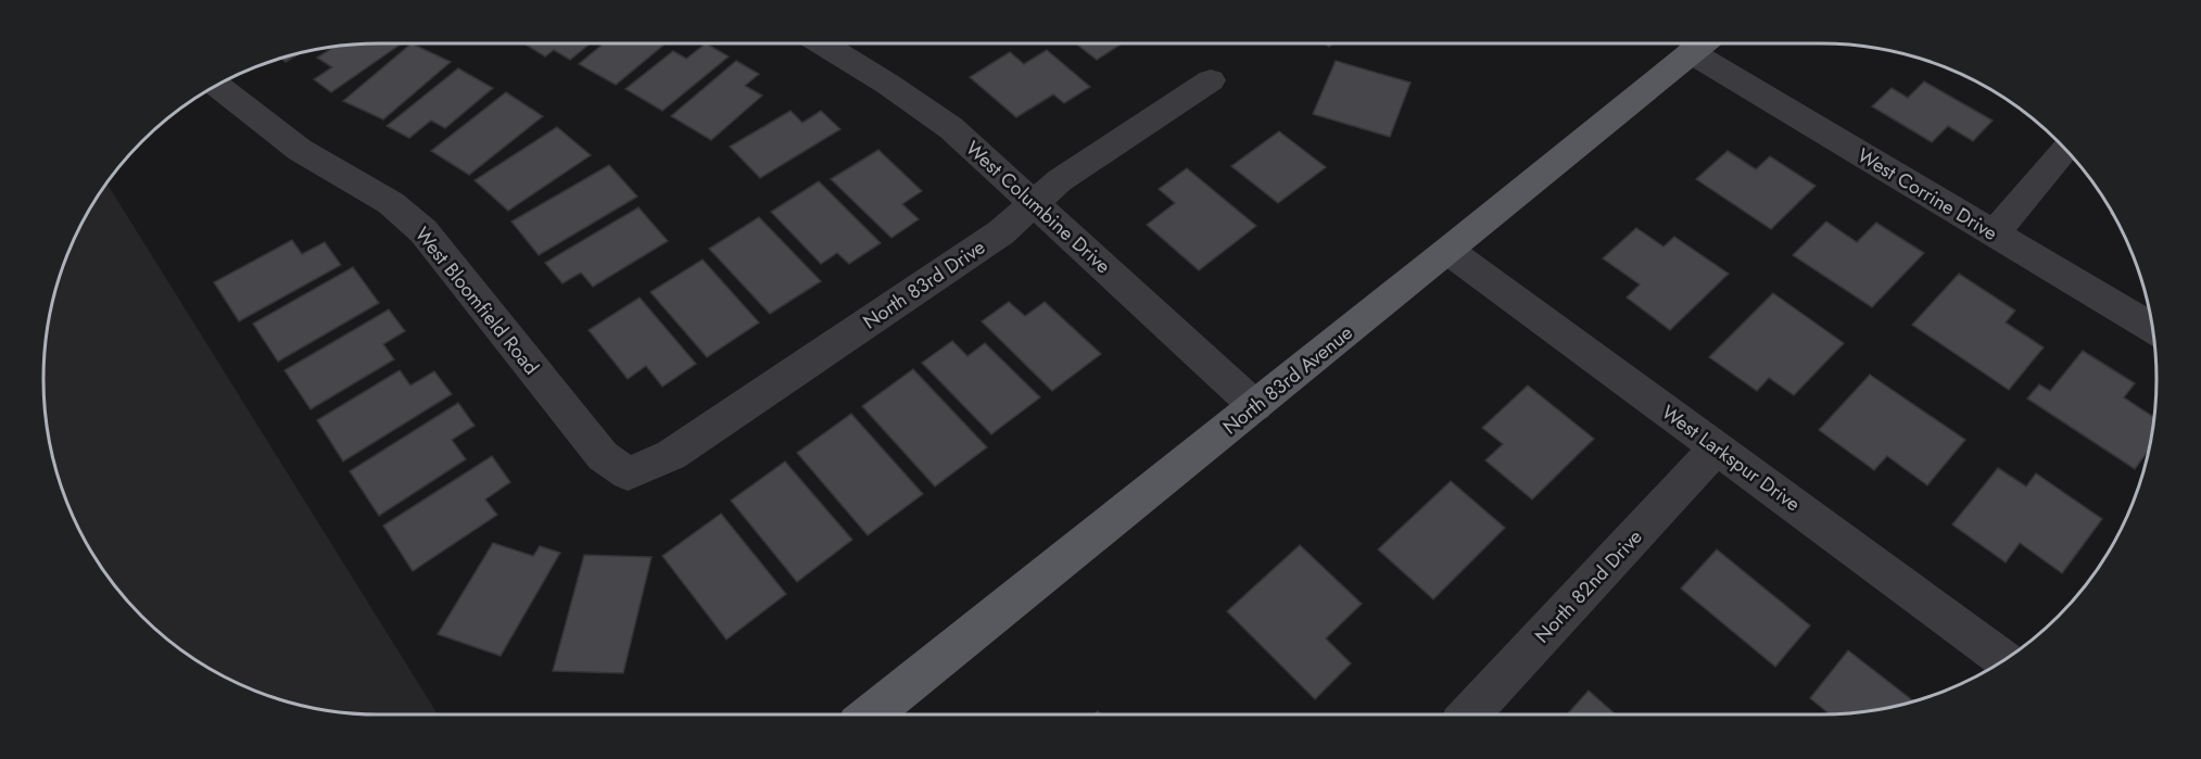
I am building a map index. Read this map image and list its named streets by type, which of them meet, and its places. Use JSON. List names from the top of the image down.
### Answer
{
  "streets": {
    "main road": ["North 83rd Avenue"],
    "street": [
      "West Corrine Drive",
      "West Columbine Drive",
      "North 83rd Drive",
      "West Bloomfield Road",
      "West Larkspur Drive",
      "North 82nd Drive"
    ]
  },
  "crossings": [
    ["West Columbine Drive", "North 83rd Drive"],
    ["West Columbine Drive", "North 83rd Avenue"],
    ["North 83rd Drive", "West Bloomfield Road"],
    ["North 83rd Avenue", "West Larkspur Drive"],
    ["West Larkspur Drive", "North 82nd Drive"]
  ]
}
